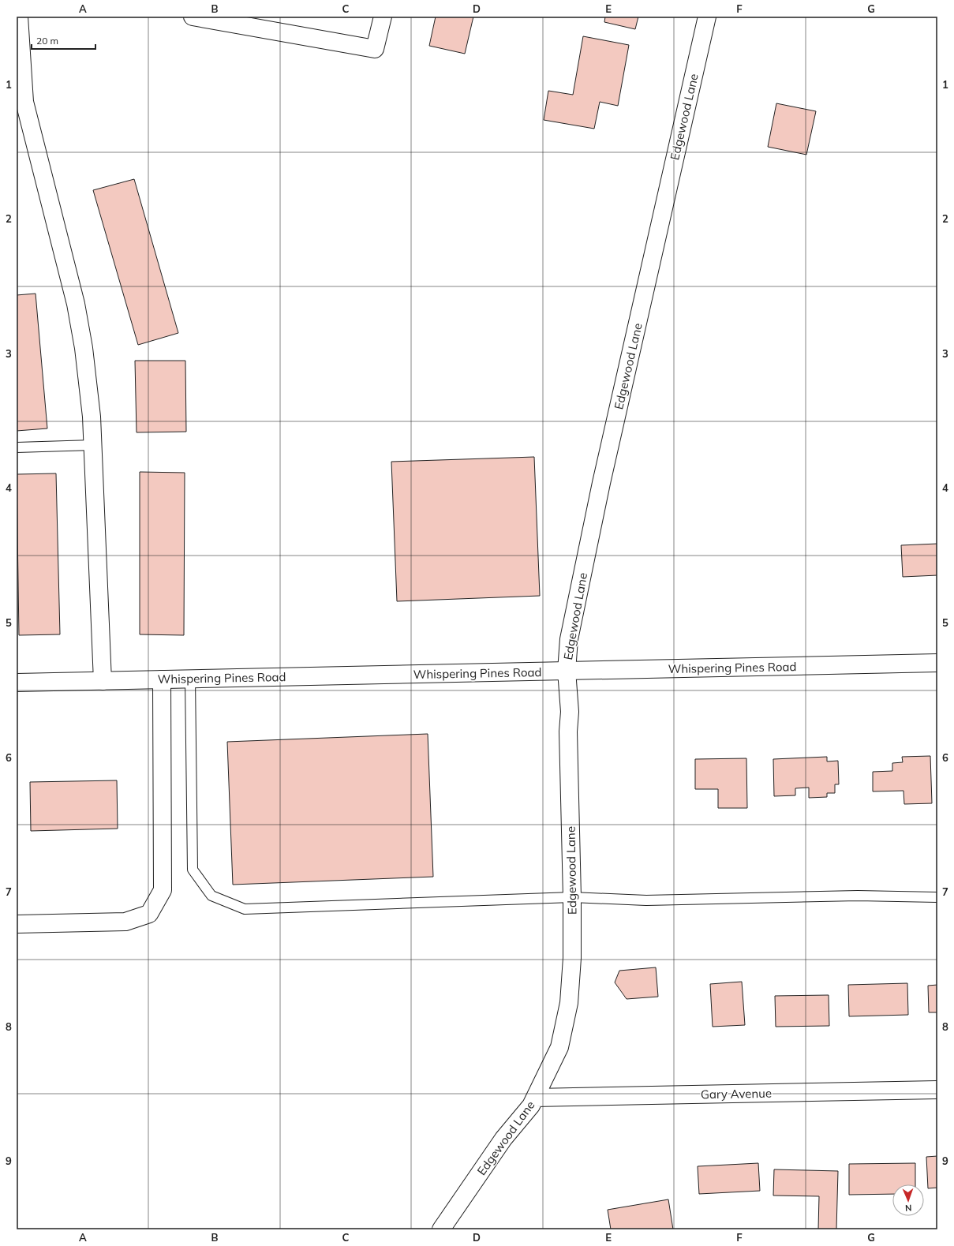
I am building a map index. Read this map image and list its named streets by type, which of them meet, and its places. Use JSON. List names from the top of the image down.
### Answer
{
  "streets": {
    "street": ["Edgewood Lane", "Whispering Pines Road", "Gary Avenue"]
  },
  "crossings": [
    ["Edgewood Lane", "Whispering Pines Road"],
    ["Edgewood Lane", "Gary Avenue"]
  ],
  "scale_bar": "20 m",
  "north": "bottom",
  "grid": {
    "columns": [
      "A",
      "B",
      "C",
      "D",
      "E",
      "F",
      "G"
    ],
    "rows": [
      "1",
      "2",
      "3",
      "4",
      "5",
      "6",
      "7",
      "8",
      "9"
    ]
  }
}
